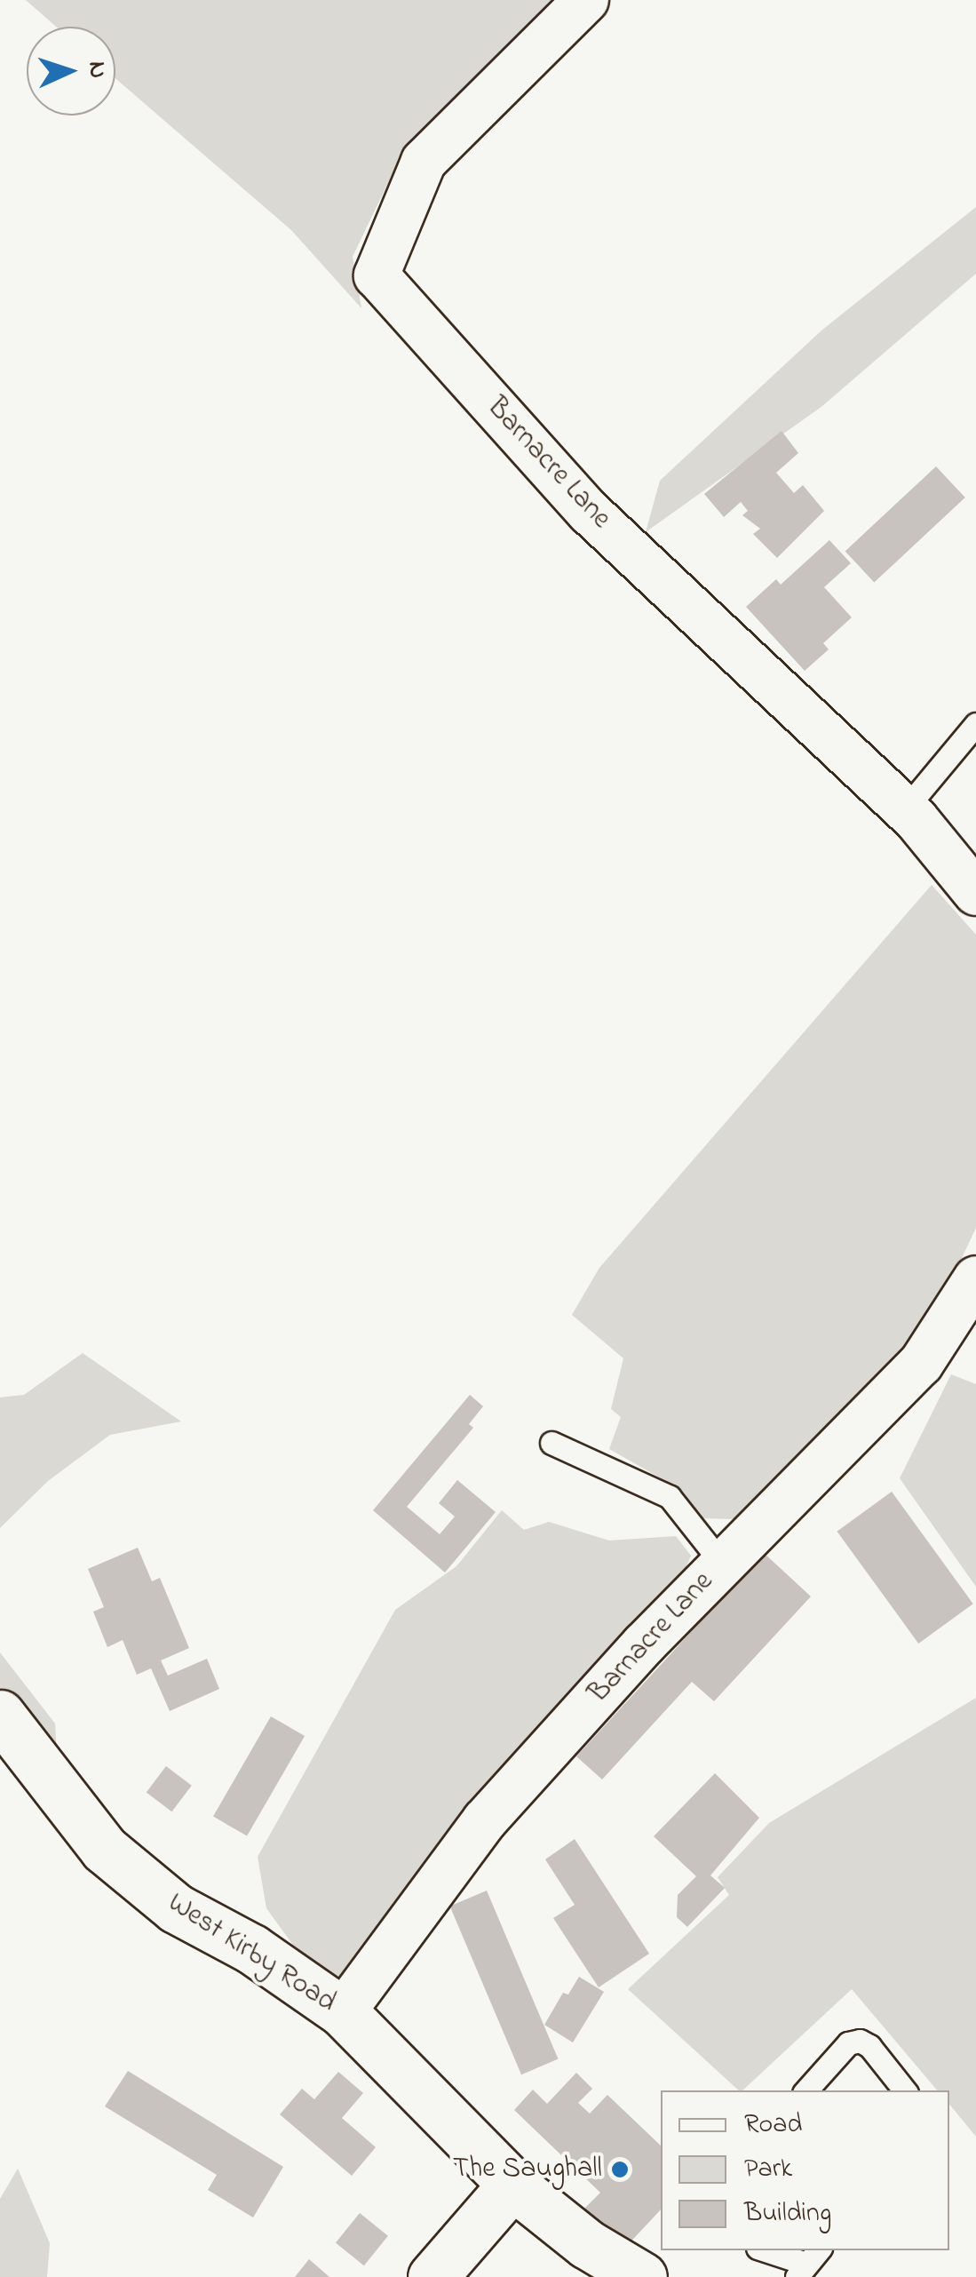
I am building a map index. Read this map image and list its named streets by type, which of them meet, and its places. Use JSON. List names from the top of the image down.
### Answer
{
  "streets": {
    "street": ["Barnacre Lane", "West Kirby Road"]
  },
  "crossings": [
    ["Barnacre Lane", "West Kirby Road"]
  ],
  "places": ["The Saughall"],
  "legend": ["Road", "Park", "Building"],
  "north": "right"
}
